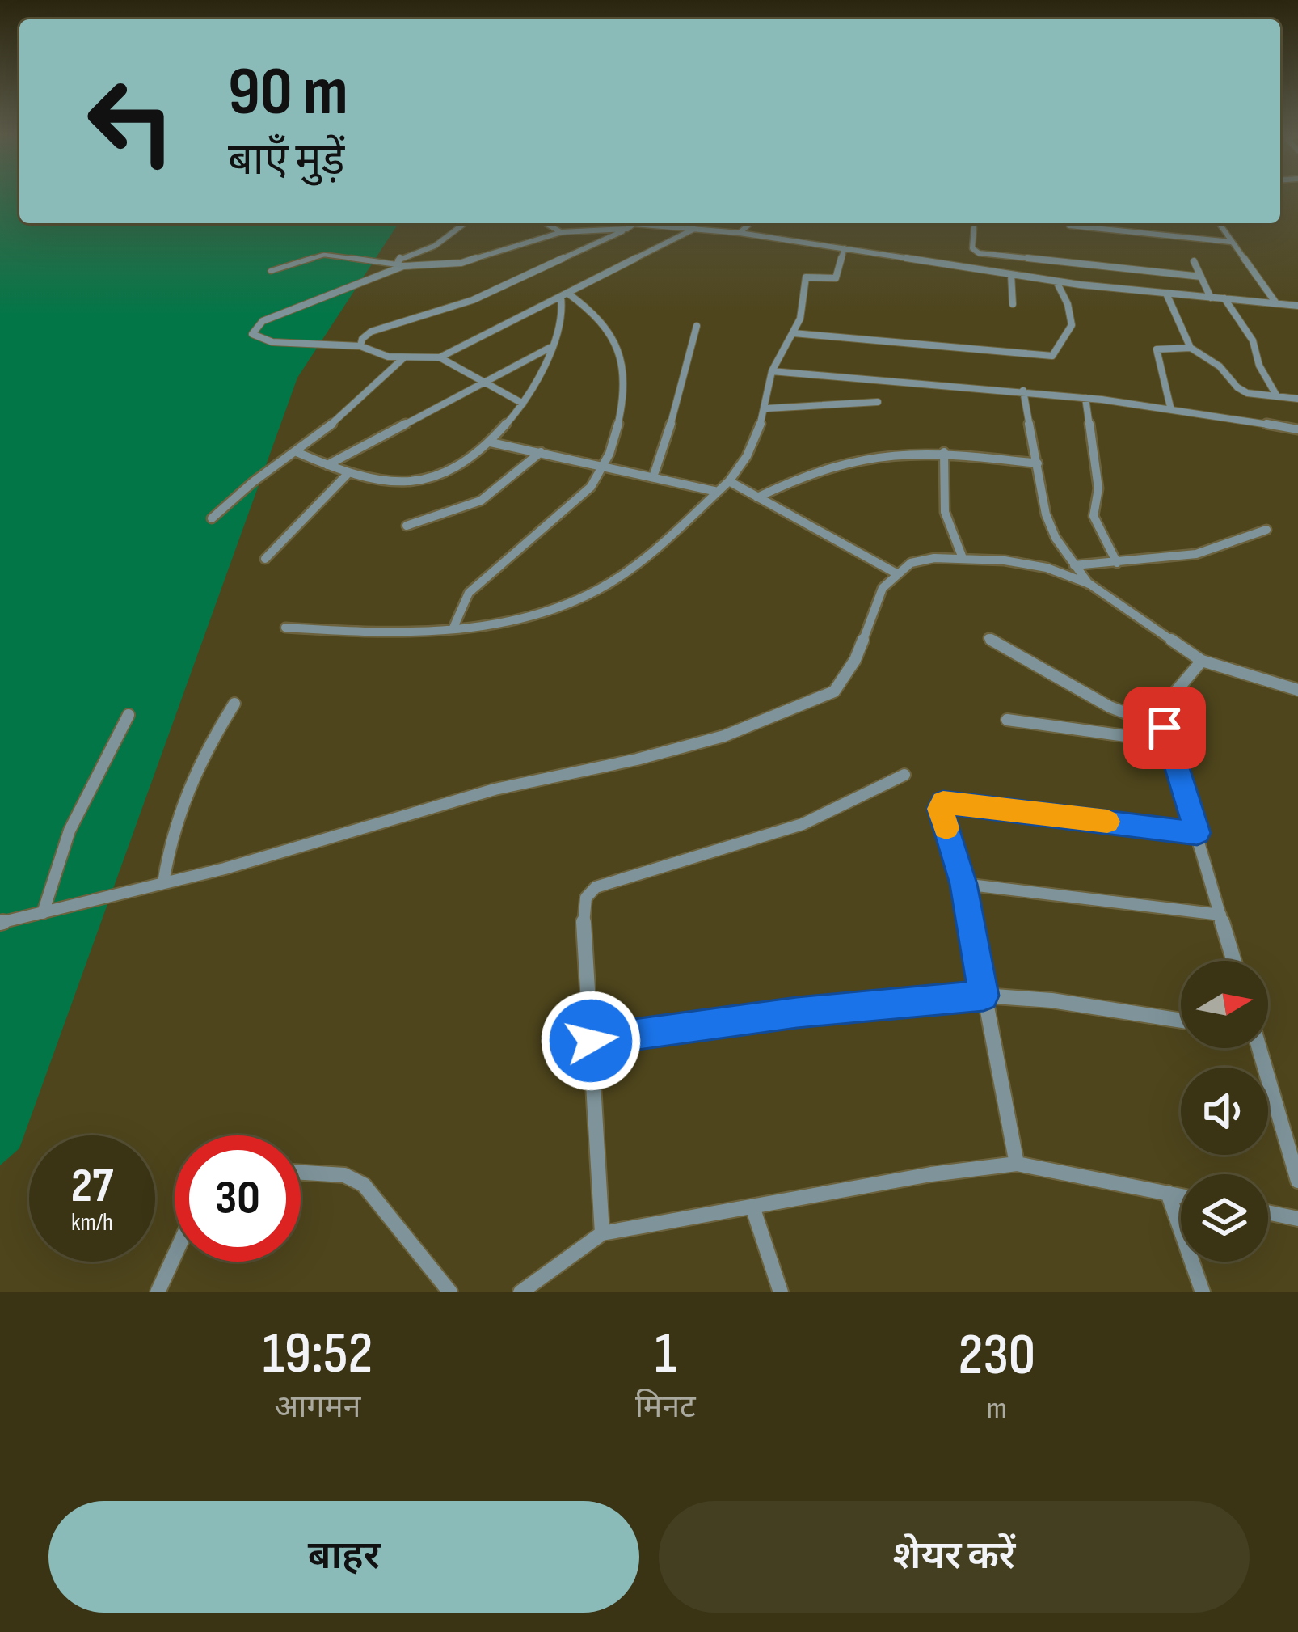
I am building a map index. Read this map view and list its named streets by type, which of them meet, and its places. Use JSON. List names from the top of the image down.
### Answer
{
  "north": "right",
  "page": {
    "turn": ["90 m", "बाएँ मुड़ें"],
    "speed": "27 km/h",
    "limit": "30",
    "eta": [
      "19:52",
      "आगमन",
      "1",
      "मिनट",
      "230",
      "m"
    ],
    "buttons": ["बाहर", "शेयर करें"]
  }
}
